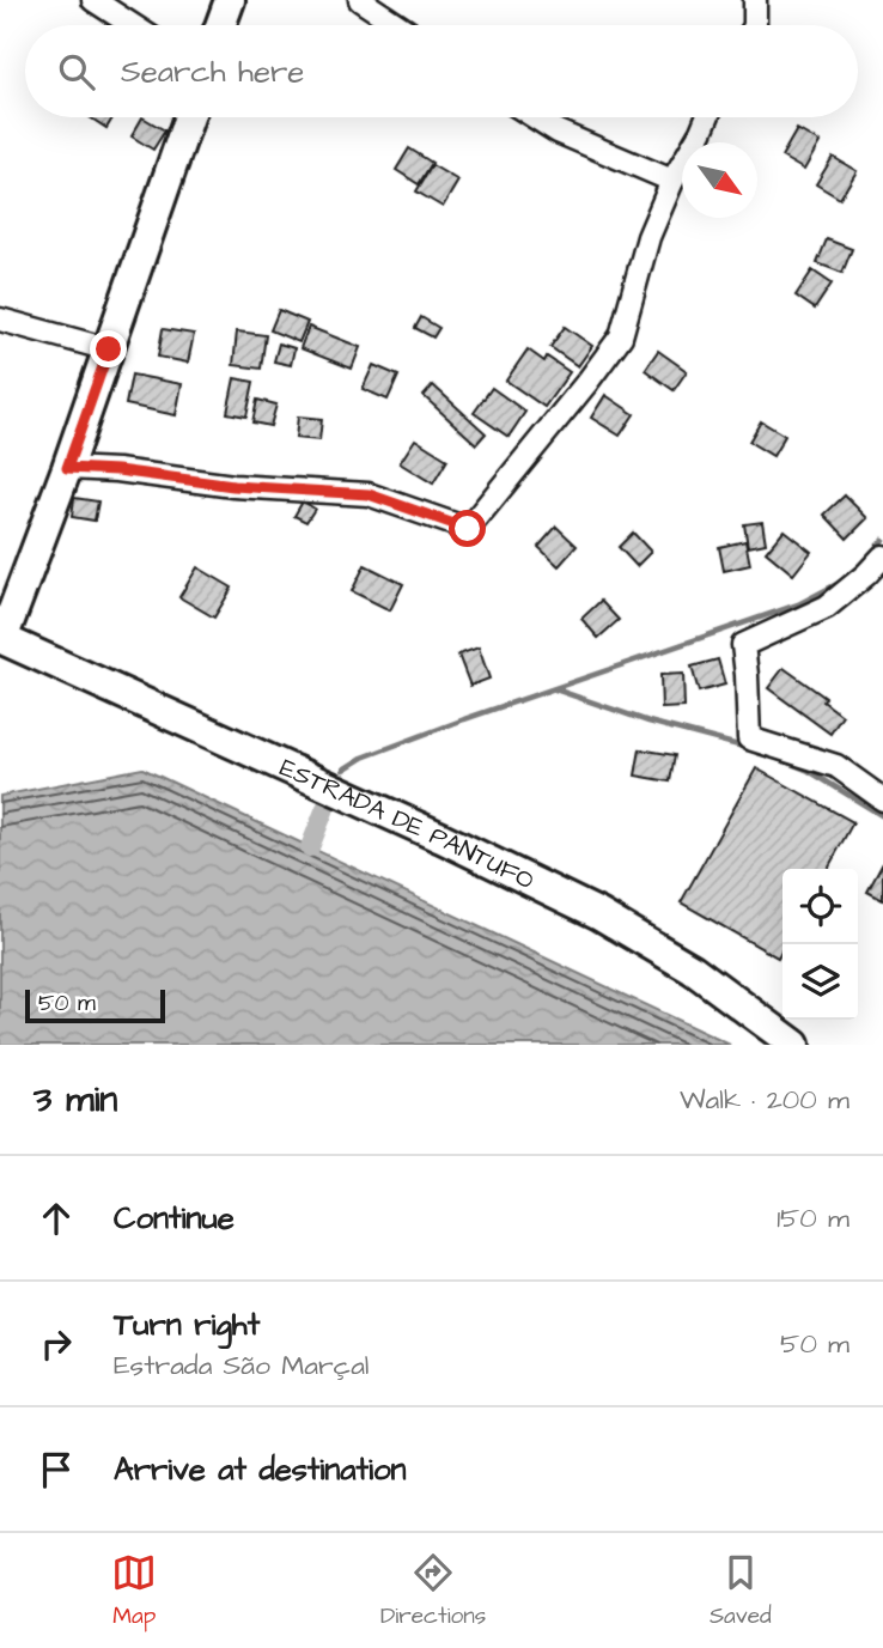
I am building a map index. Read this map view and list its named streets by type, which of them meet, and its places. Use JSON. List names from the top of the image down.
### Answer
{
  "streets": {
    "street": ["ESTRADA DE PANTUFO"]
  },
  "scale_bar": "50 m",
  "north": "bottom right",
  "page": {
    "search": "Search here",
    "scale": "50 m",
    "heading": ["3 min", "Walk · 200 m"],
    "list": [
      ["Continue", "150 m"],
      ["Turn right", "Estrada São Marçal", "50 m"],
      "Arrive at destination"
    ],
    "nav": ["Map", "Directions", "Saved"]
  }
}
